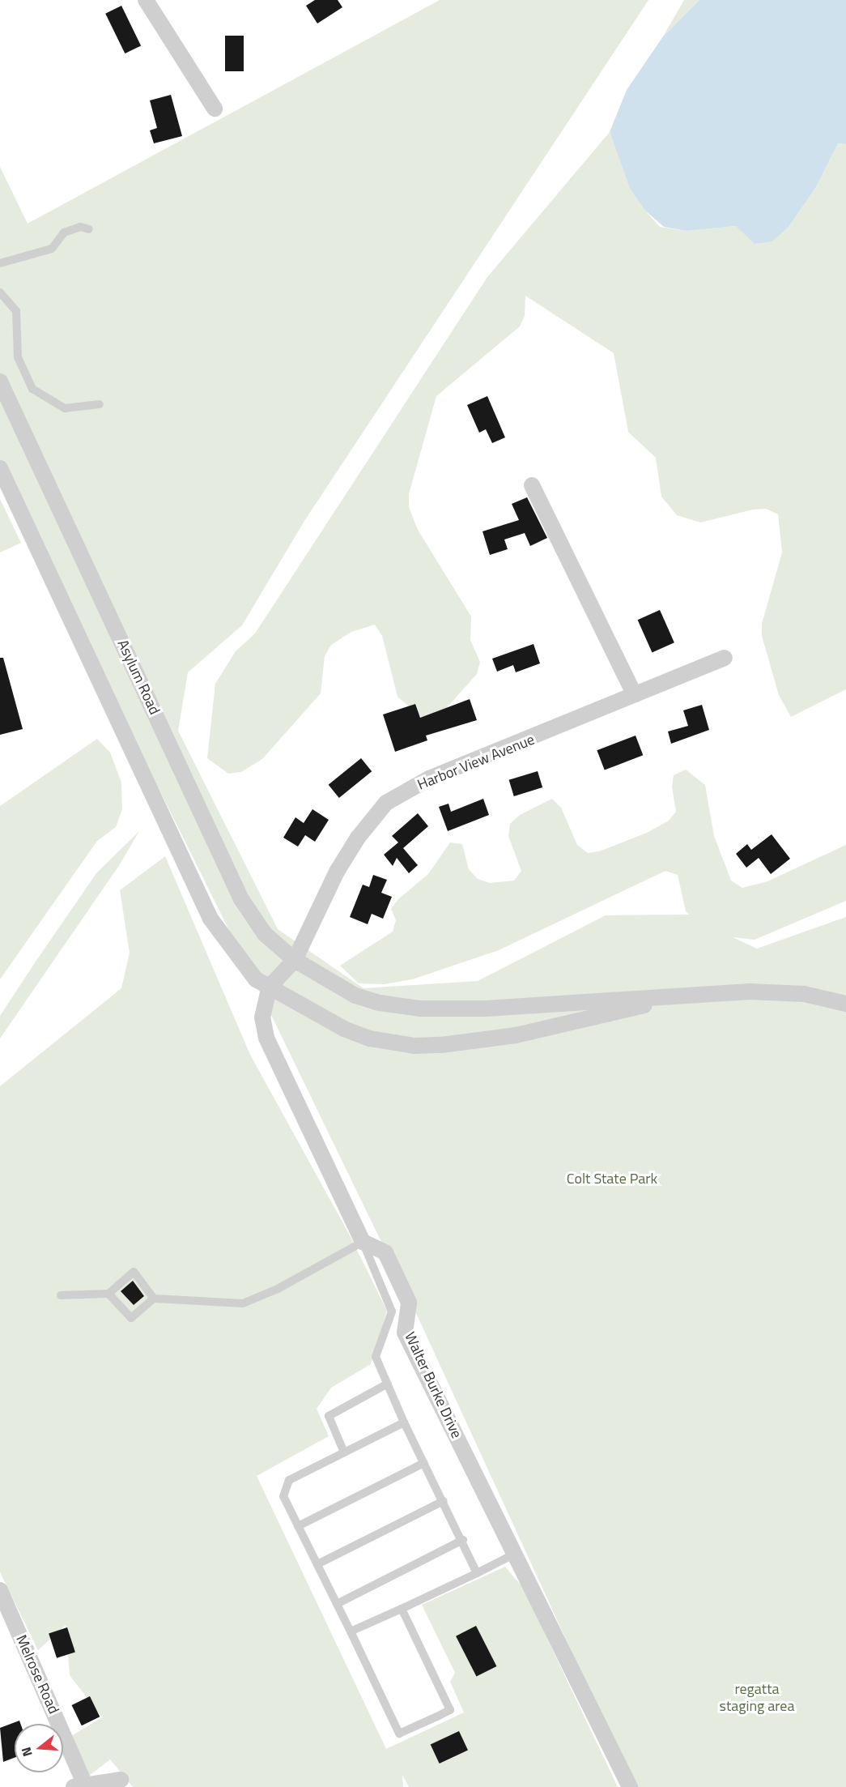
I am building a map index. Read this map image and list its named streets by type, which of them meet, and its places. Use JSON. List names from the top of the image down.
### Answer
{
  "streets": {
    "street": [
      "Asylum Road",
      "Harbor View Avenue",
      "Walter Burke Drive",
      "Melrose Road"
    ]
  },
  "crossings": [
    ["Asylum Road", "Harbor View Avenue"]
  ],
  "parks": ["Colt State Park", "regatta staging area"],
  "north": "left"
}
